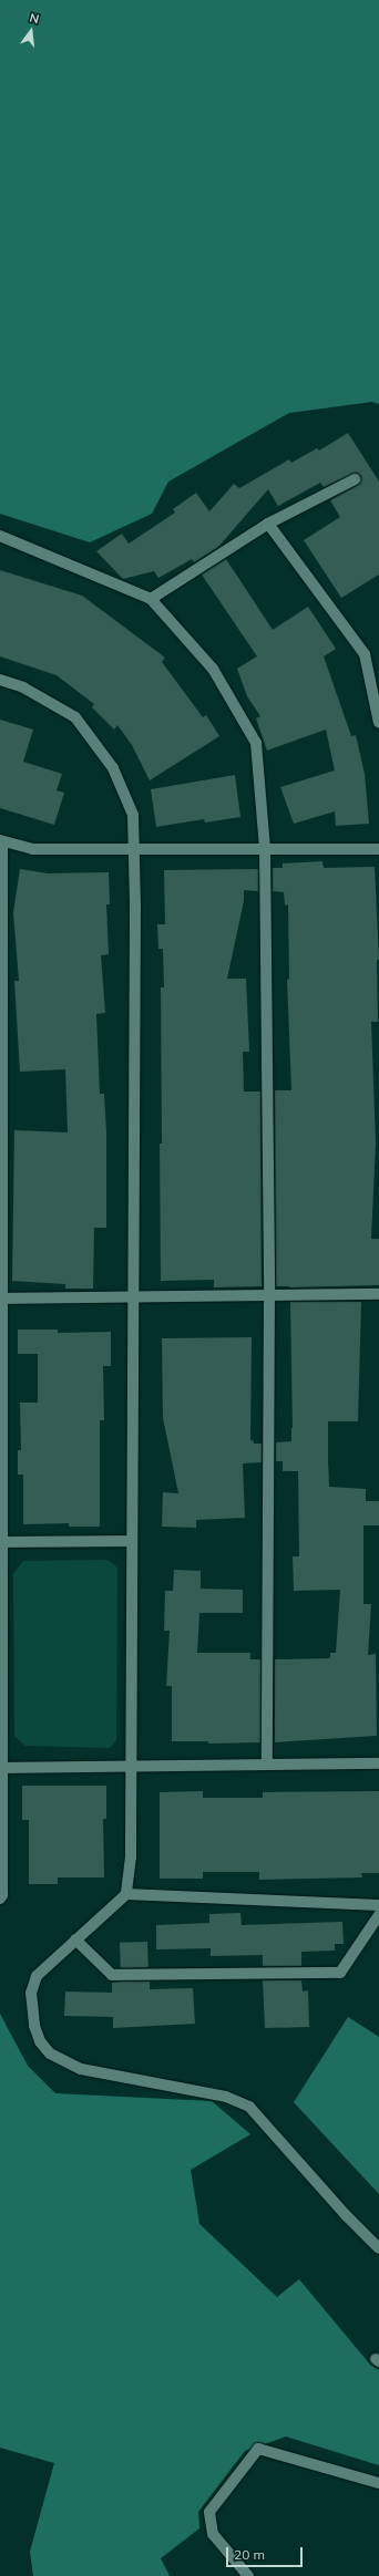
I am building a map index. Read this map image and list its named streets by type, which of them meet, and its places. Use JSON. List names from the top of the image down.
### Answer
{
  "scale_bar": "20 m",
  "north": "top"
}
